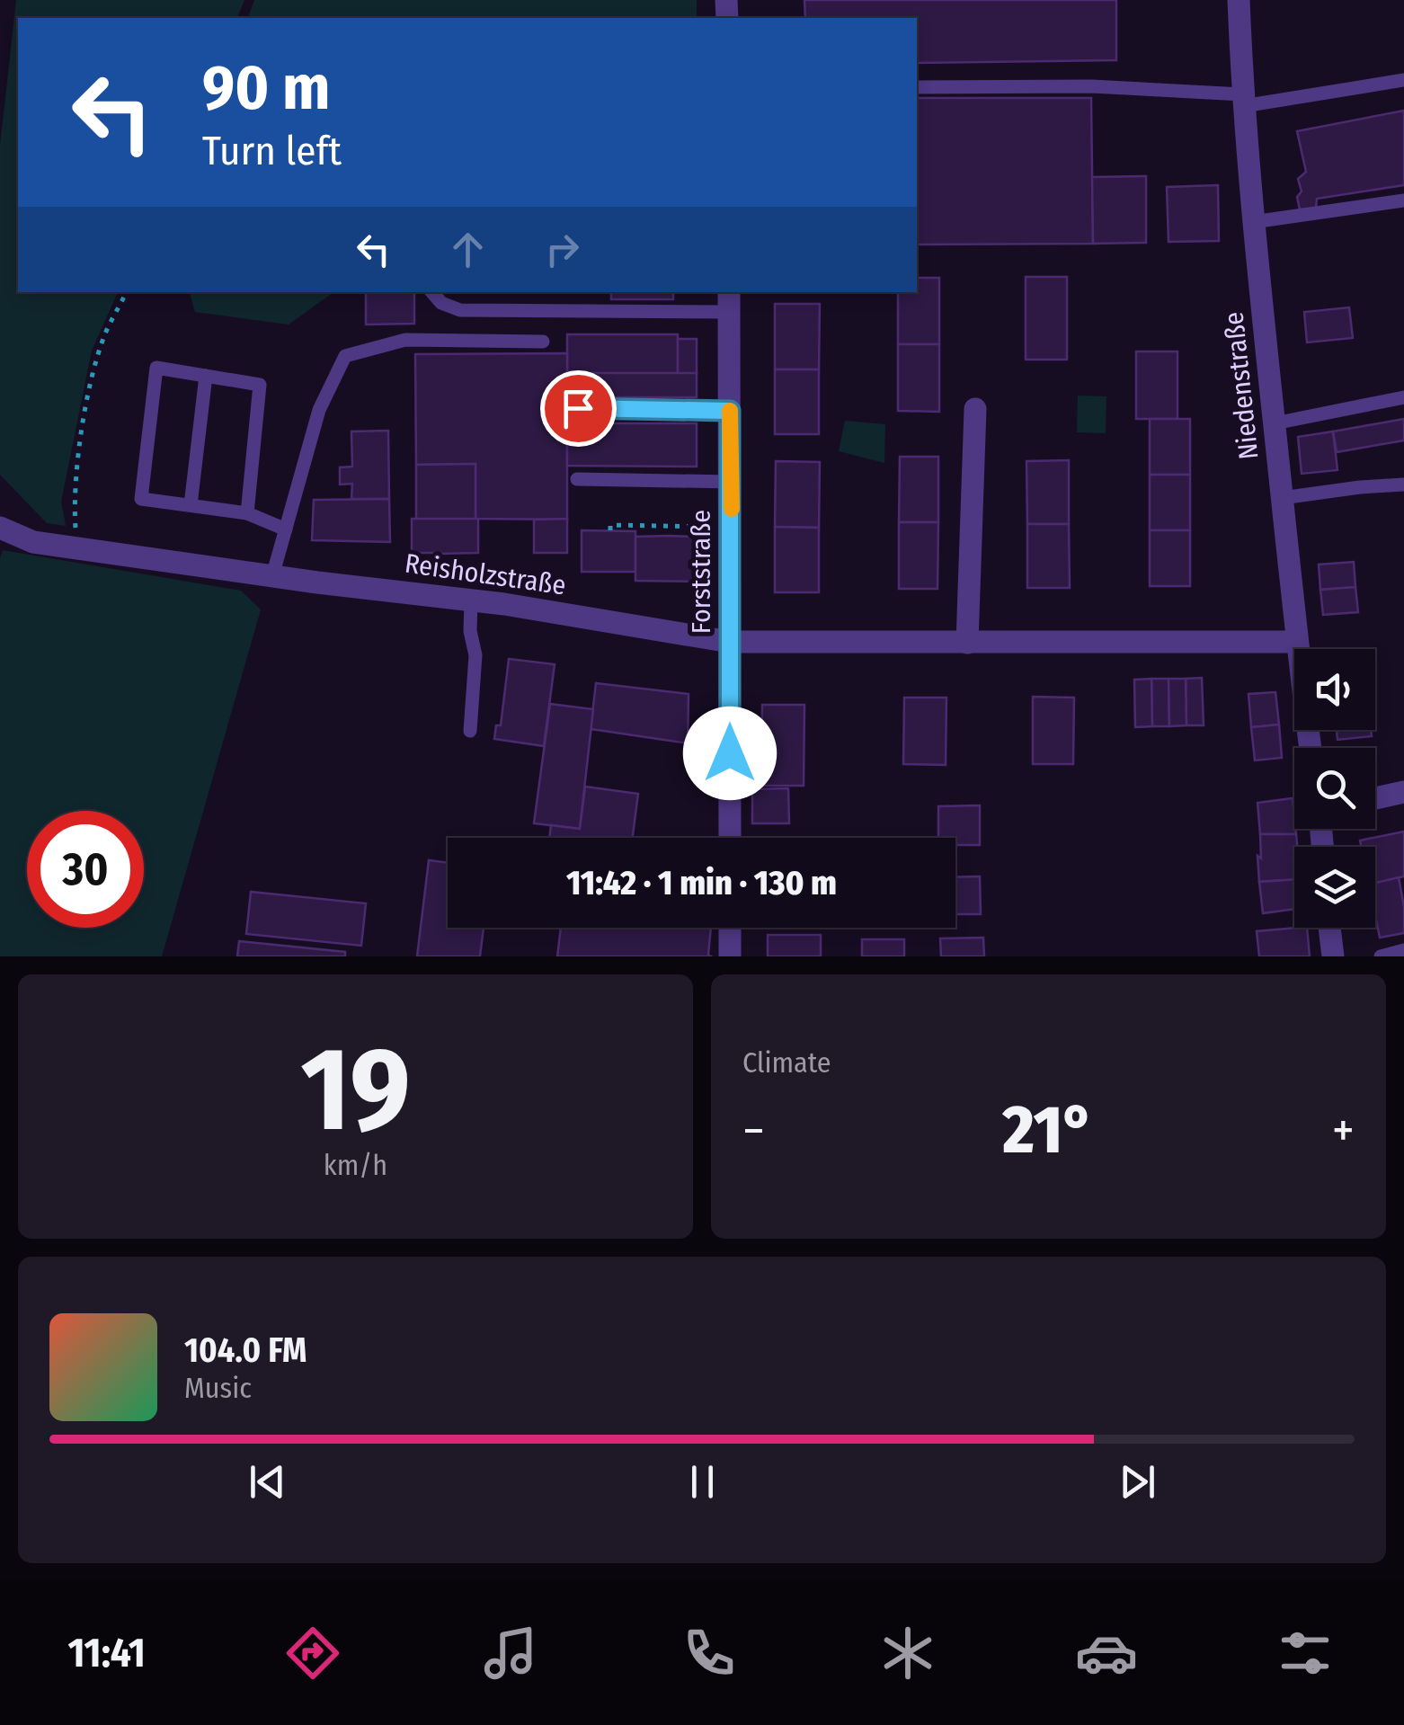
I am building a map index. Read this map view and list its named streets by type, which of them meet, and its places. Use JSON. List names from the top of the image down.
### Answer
{
  "streets": {
    "street": ["Niedenstraße", "Forststraße", "Reisholzstraße"]
  },
  "crossings": [
    ["Niedenstraße", "Reisholzstraße"],
    ["Forststraße", "Reisholzstraße"]
  ],
  "page": {
    "turn": ["90 m", "Turn left"],
    "limit": "30",
    "trip": "11:42 · 1 min · 130 m",
    "tile": [
      ["19", "km/h"],
      "Climate"
    ],
    "heat": ["−", "21°", "+"],
    "song": ["104.0 FM", "Music"],
    "tabs": "11:41"
  }
}
